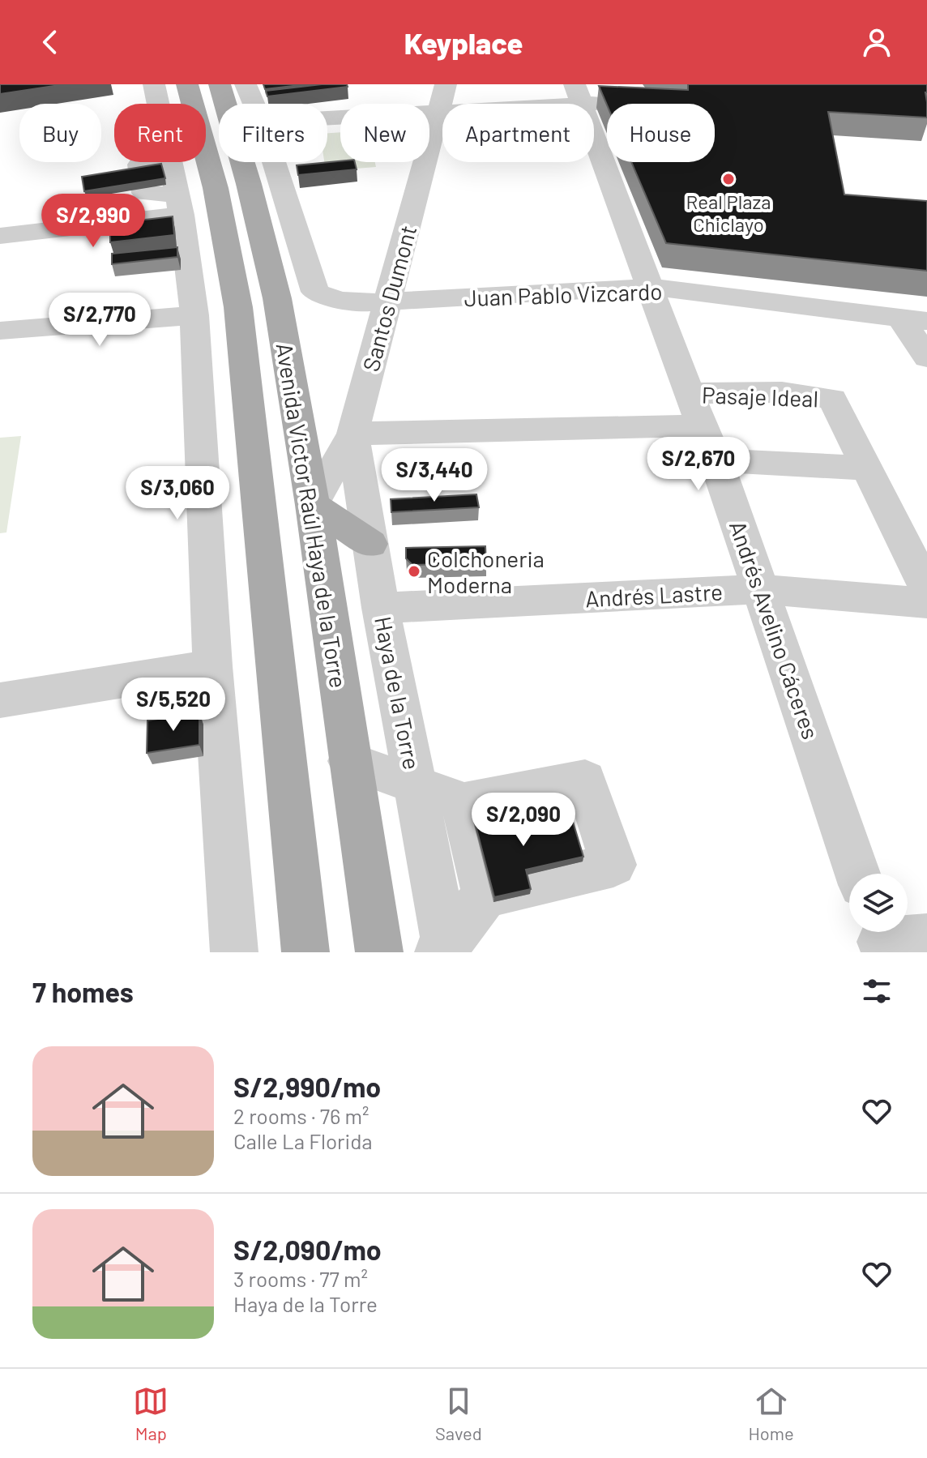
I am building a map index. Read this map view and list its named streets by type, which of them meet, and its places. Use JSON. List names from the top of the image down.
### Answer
{
  "streets": {
    "main road": ["Avenida Victor Raúl Haya de la Torre"],
    "street": [
      "Juan Pablo Vizcardo",
      "Santos Dumont",
      "Pasaje Ideal",
      "Andrés Lastre",
      "Andrés Avelino Cáceres",
      "Haya de la Torre"
    ]
  },
  "crossings": [
    ["Juan Pablo Vizcardo", "Santos Dumont"],
    ["Juan Pablo Vizcardo", "Avenida Victor Raúl Haya de la Torre"],
    ["Juan Pablo Vizcardo", "Andrés Avelino Cáceres"],
    ["Santos Dumont", "Avenida Victor Raúl Haya de la Torre"],
    ["Santos Dumont", "Haya de la Torre"],
    ["Pasaje Ideal", "Andrés Avelino Cáceres"],
    ["Andrés Lastre", "Andrés Avelino Cáceres"],
    ["Andrés Lastre", "Haya de la Torre"]
  ],
  "places": ["Real Plaza Chiclayo", "Colchoneria Moderna"],
  "page": {
    "header": "Keyplace",
    "chip": [
      "Buy",
      "Rent",
      "Filters",
      "New",
      "Apartment",
      "House"
    ],
    "price": [
      "S/2,990",
      "S/2,770",
      "S/2,670",
      "S/3,440",
      "S/3,060",
      "S/5,520",
      "S/2,090"
    ],
    "heading": "7 homes",
    "list": [
      {
        "name": "S/2,990/mo",
        "note": "2 rooms · 76 m² · Calle La Florida"
      },
      {
        "name": "S/2,090/mo",
        "note": "3 rooms · 77 m² · Haya de la Torre"
      }
    ],
    "tabs": ["Map", "Saved", "Home"]
  }
}
